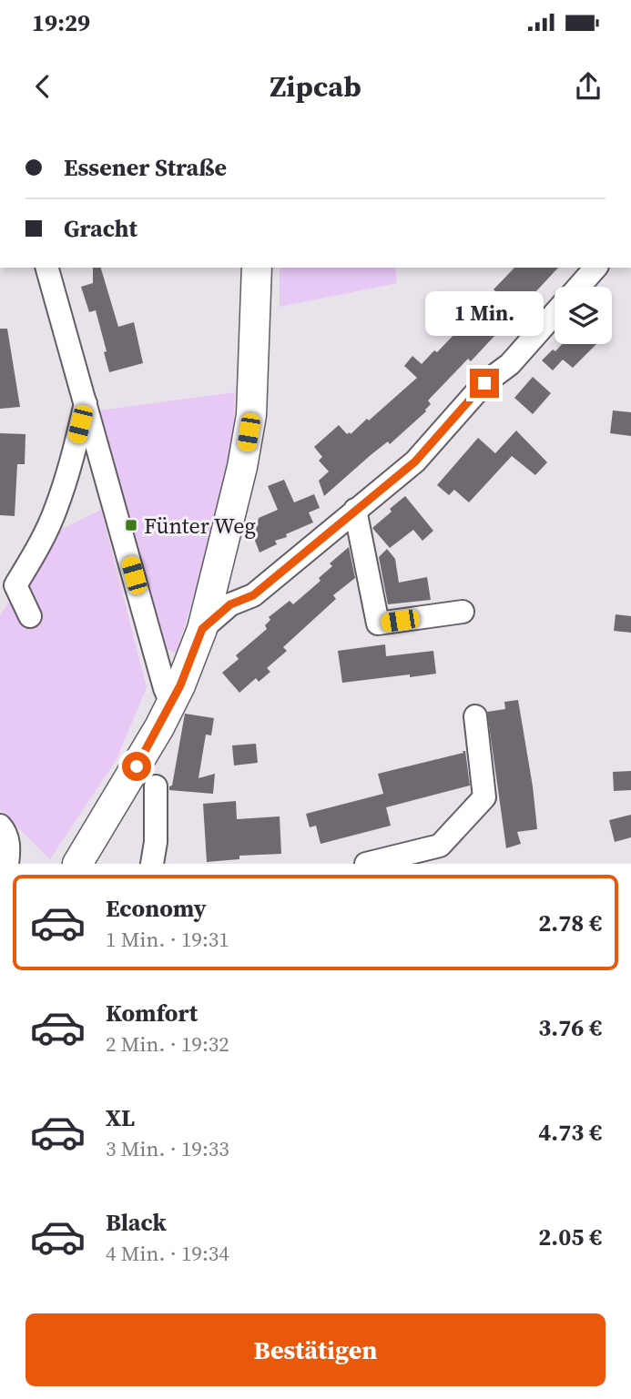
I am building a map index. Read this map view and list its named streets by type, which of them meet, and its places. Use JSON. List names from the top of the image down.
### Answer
{
  "places": {
    "transit": ["Fünter Weg"]
  },
  "page": {
    "status": "19:29",
    "header": "Zipcab",
    "banner": ["Essener Straße", "Gracht"],
    "bubble": "1 Min.",
    "list": [
      {
        "name": "Economy",
        "note": "1 Min. · 19:31",
        "value": "2.78 €"
      },
      {
        "name": "Komfort",
        "note": "2 Min. · 19:32",
        "value": "3.76 €"
      },
      {
        "name": "XL",
        "note": "3 Min. · 19:33",
        "value": "4.73 €"
      },
      {
        "name": "Black",
        "note": "4 Min. · 19:34",
        "value": "2.05 €"
      }
    ],
    "buttons": "Bestätigen"
  }
}
